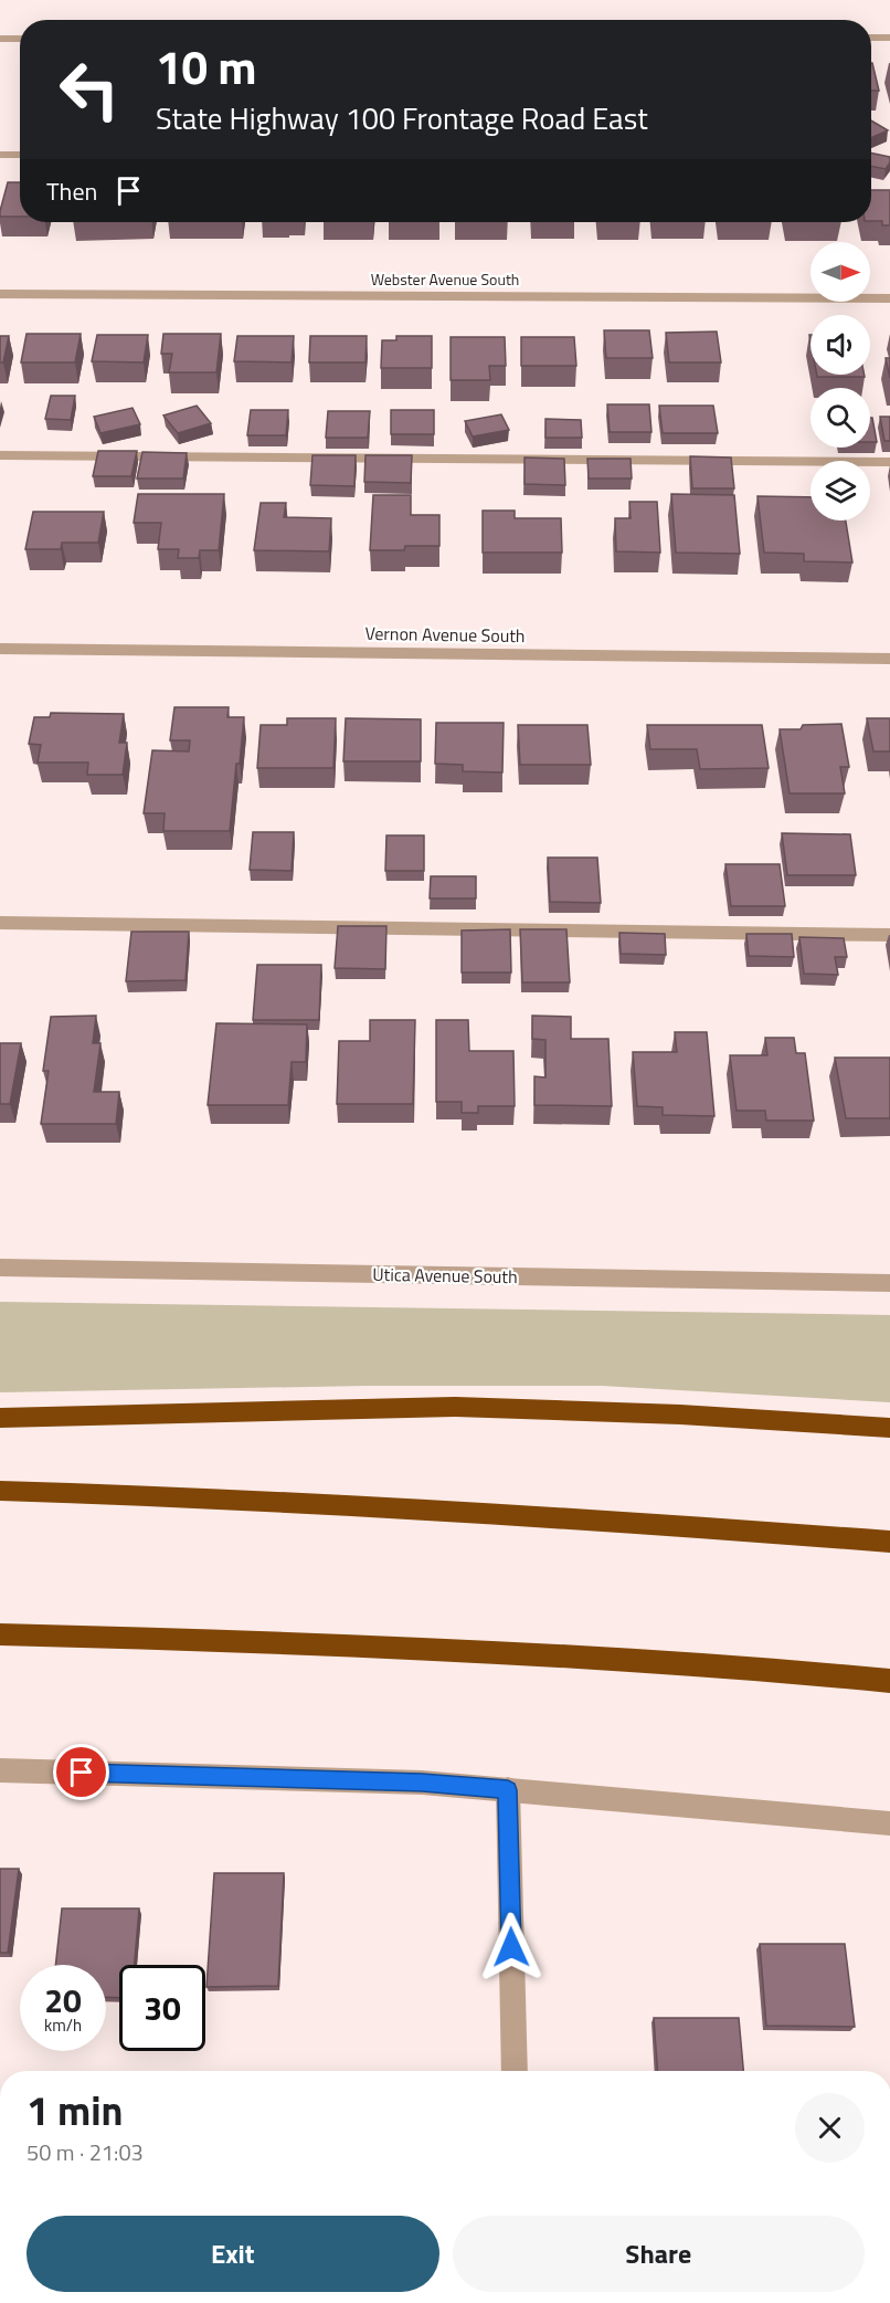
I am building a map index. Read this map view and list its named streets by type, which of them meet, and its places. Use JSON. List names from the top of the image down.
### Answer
{
  "streets": {
    "street": ["Webster Avenue South", "Vernon Avenue South", "Utica Avenue South"]
  },
  "north": "right",
  "page": {
    "turn": ["10 m", "State Highway 100 Frontage Road East"],
    "then": "Then",
    "speed": "20 km/h",
    "limit": "30",
    "heading": ["1 min", "50 m · 21:03"],
    "buttons": ["Exit", "Share"]
  }
}
